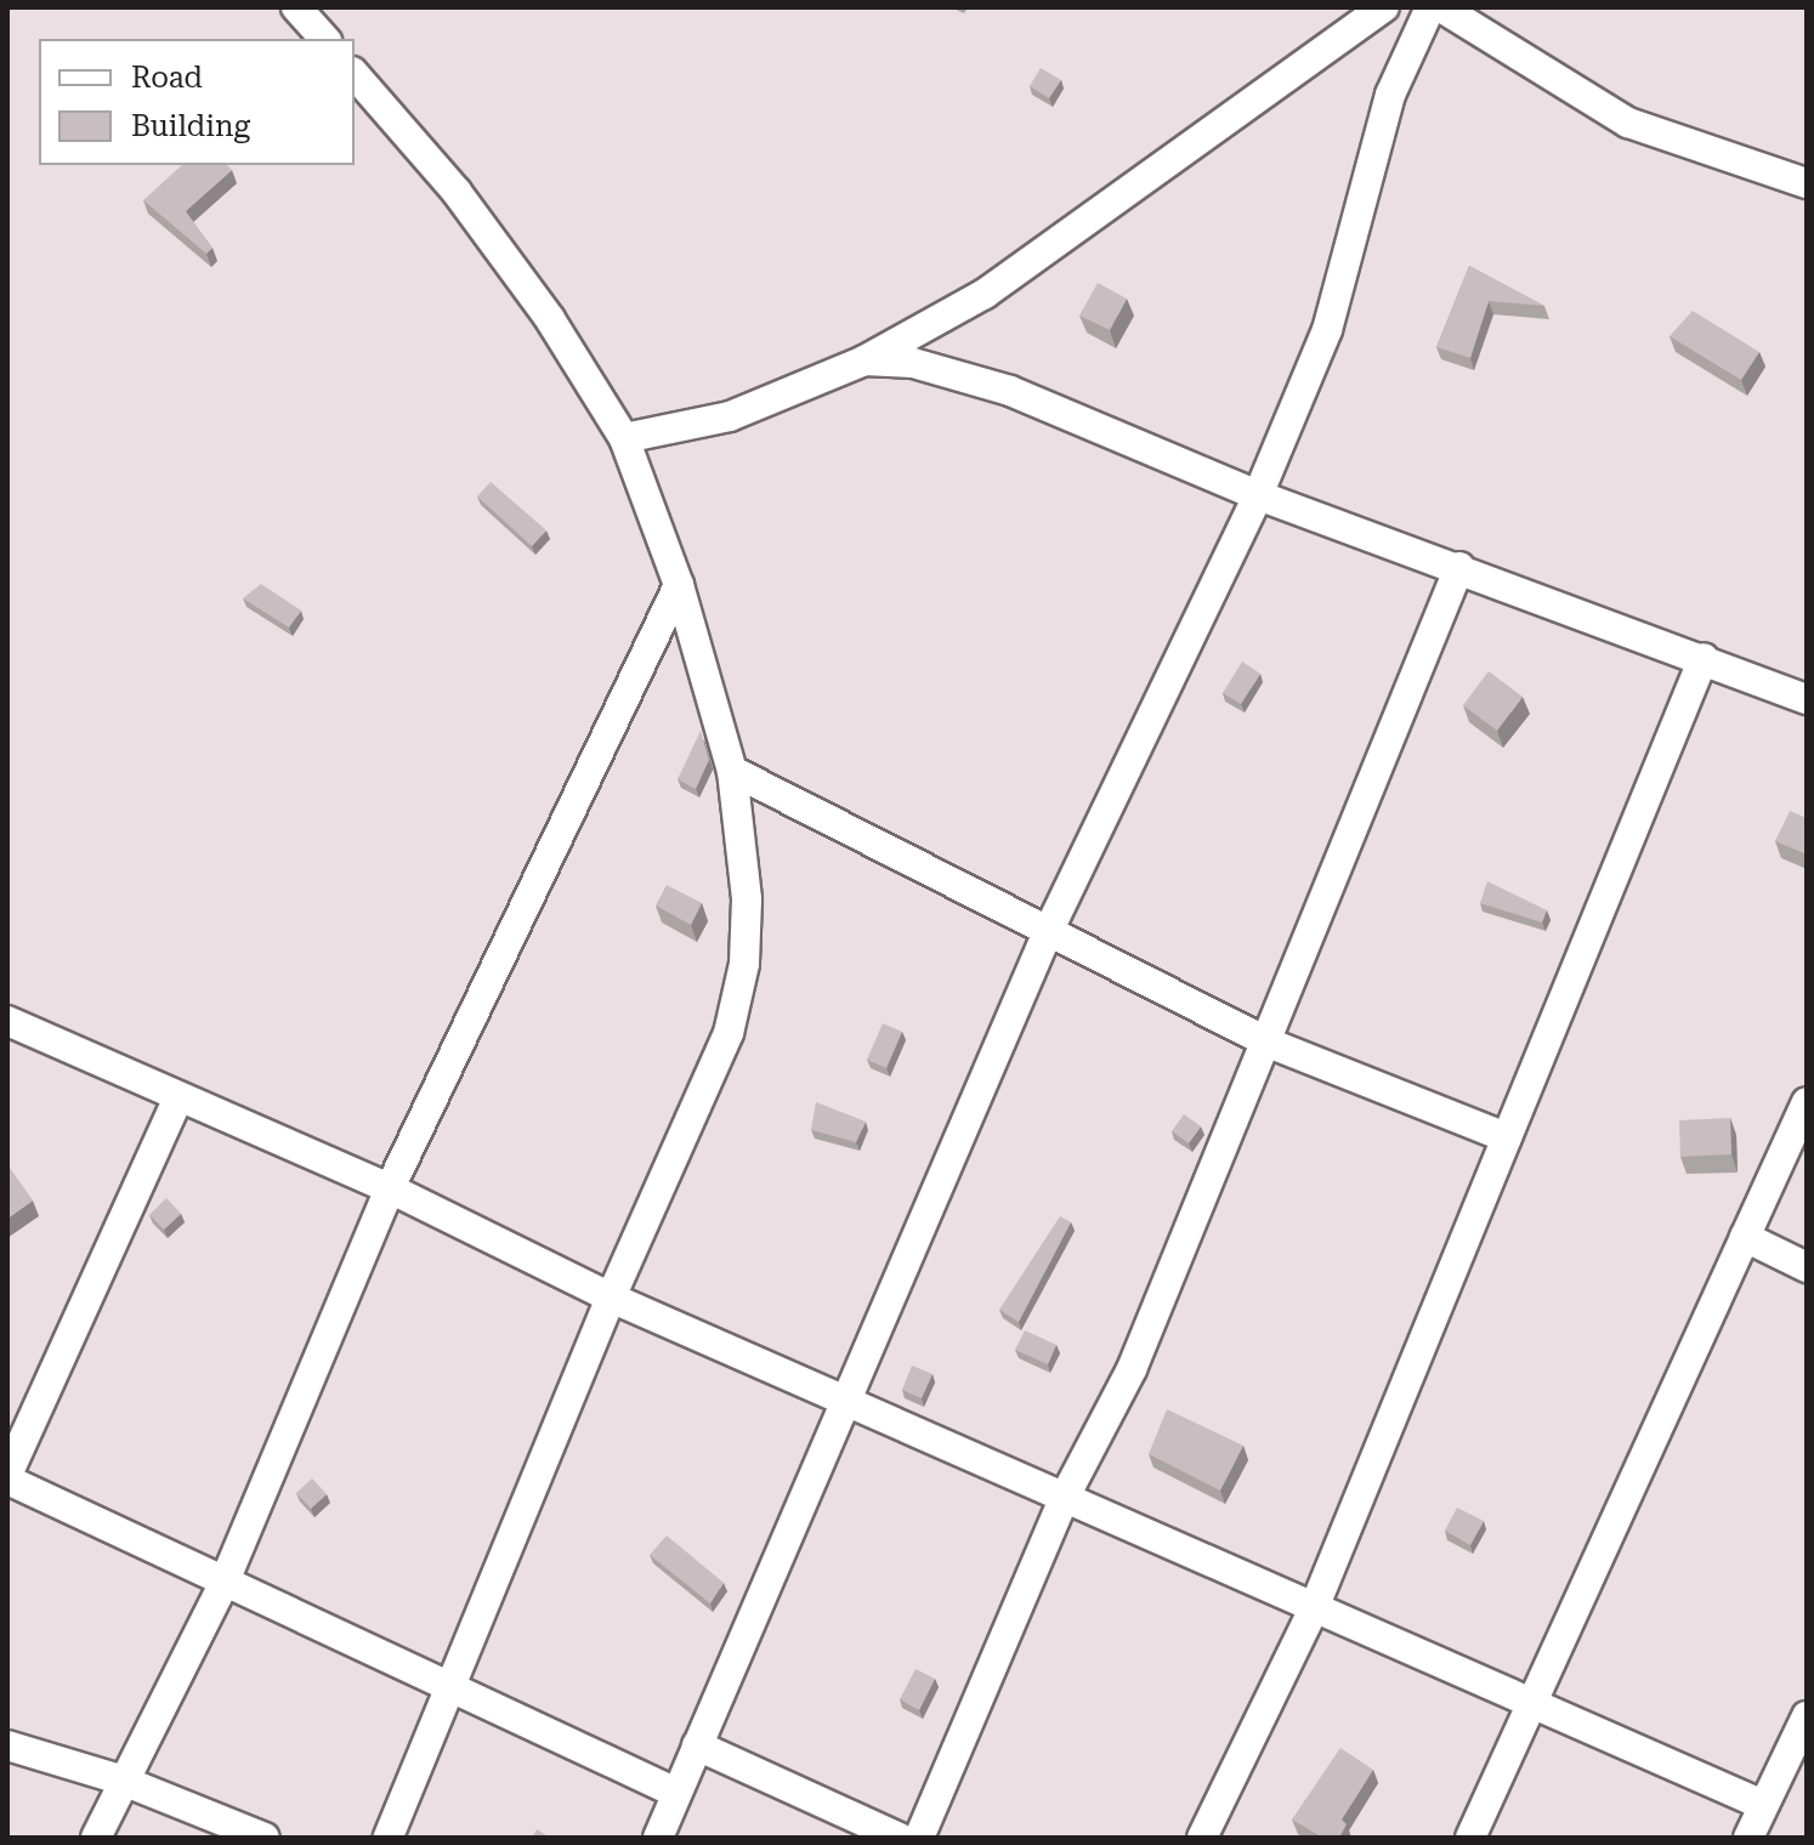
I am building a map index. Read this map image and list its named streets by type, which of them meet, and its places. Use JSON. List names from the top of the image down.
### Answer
{
  "legend": ["Road", "Building"]
}
